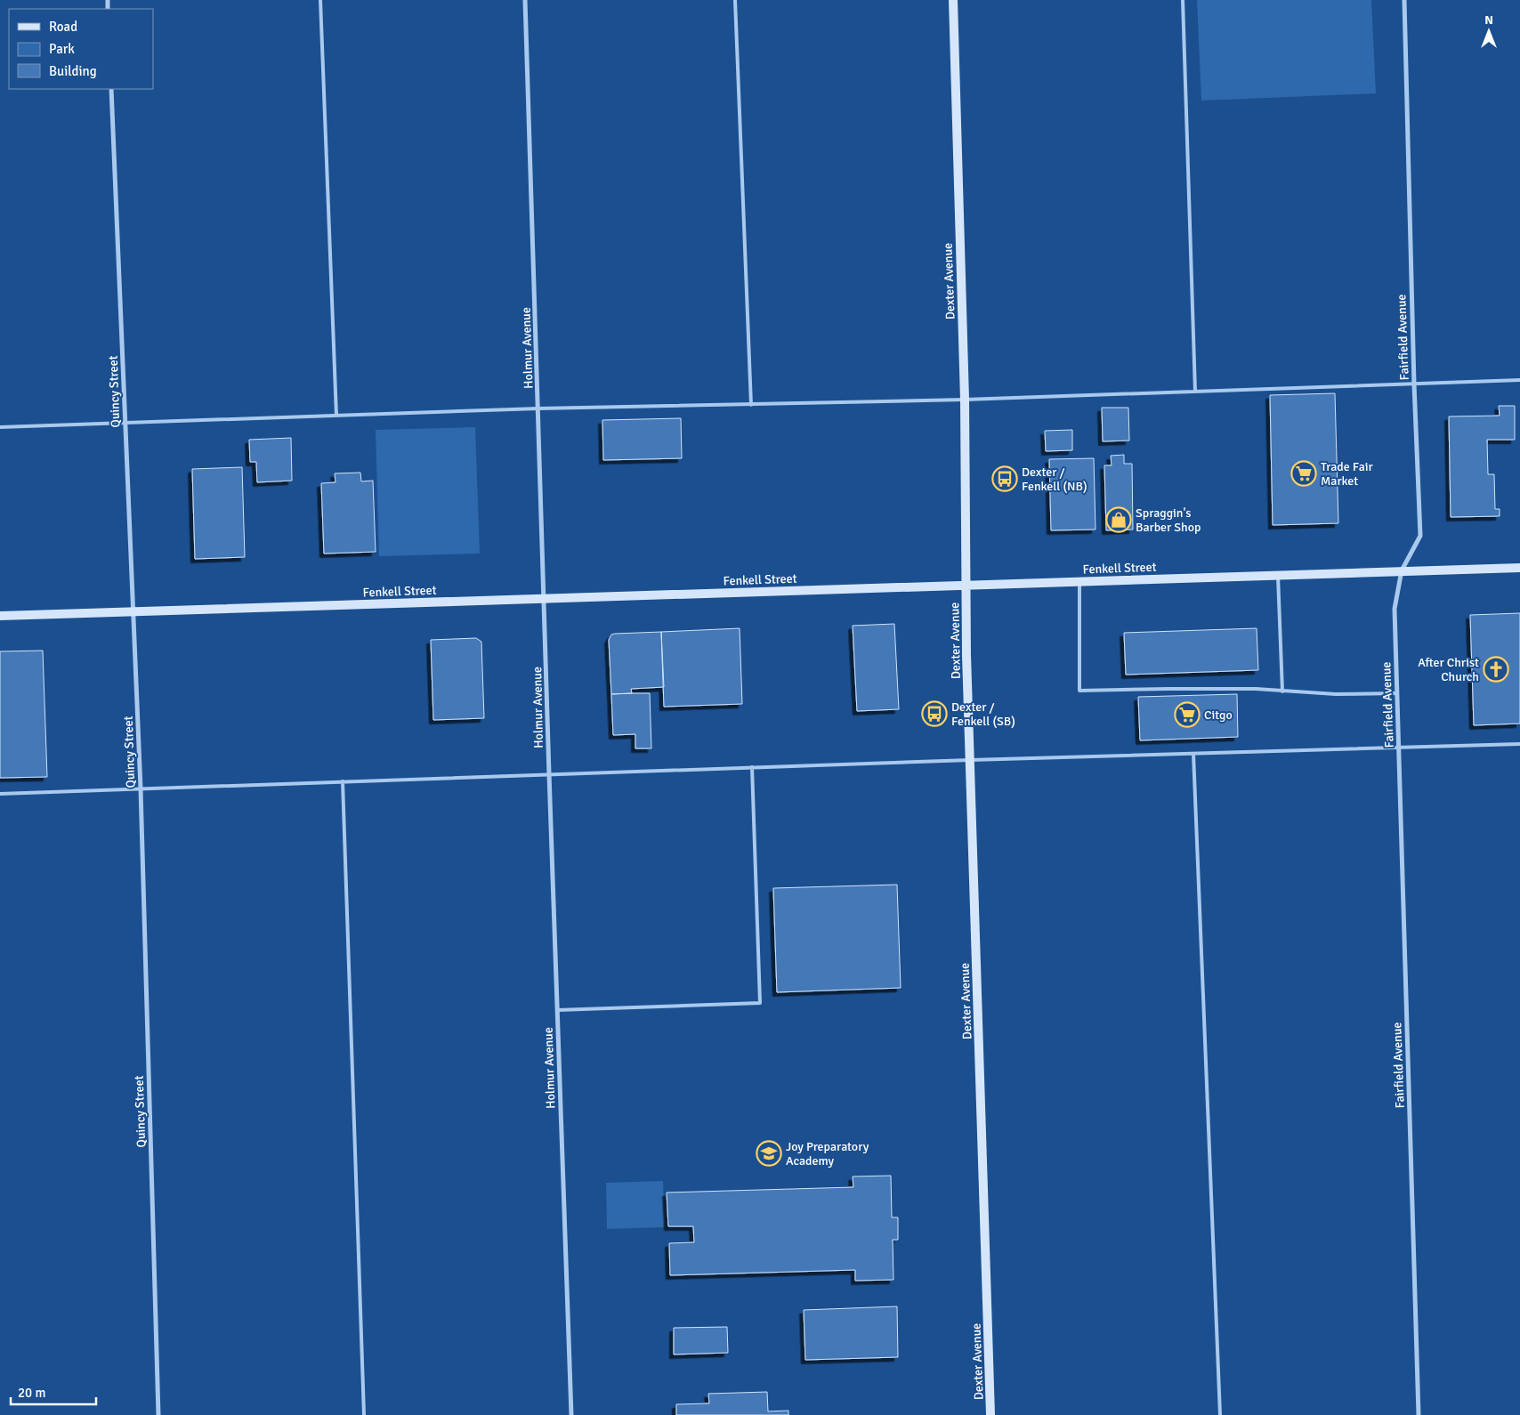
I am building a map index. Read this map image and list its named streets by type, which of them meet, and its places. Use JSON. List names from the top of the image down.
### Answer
{
  "streets": {
    "street": [
      "Dexter Avenue",
      "Fairfield Avenue",
      "Holmur Avenue",
      "Quincy Street",
      "Fenkell Street"
    ]
  },
  "crossings": [
    ["Dexter Avenue", "Fenkell Street"],
    ["Fairfield Avenue", "Fenkell Street"],
    ["Holmur Avenue", "Fenkell Street"],
    ["Quincy Street", "Fenkell Street"]
  ],
  "places": {
    "supermarket": ["Trade Fair Market", "Citgo"],
    "bus stop": ["Dexter / Fenkell (NB)", "Dexter / Fenkell (SB)"],
    "shop": ["Spraggin's Barber Shop"],
    "church": ["After Christ Church"],
    "school or university": ["Joy Preparatory Academy"]
  },
  "legend": ["Road", "Park", "Building"],
  "scale_bar": "20 m",
  "north": "top"
}
